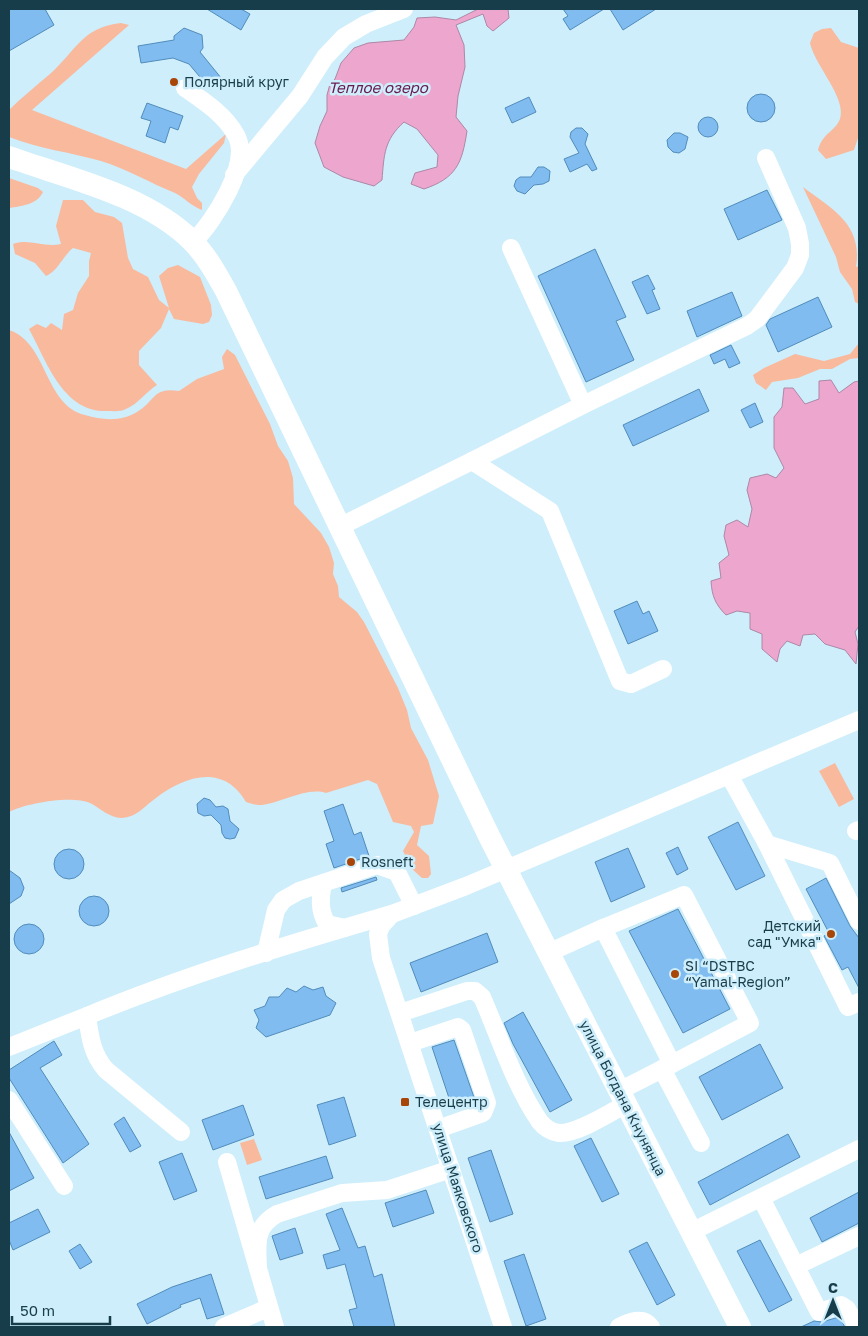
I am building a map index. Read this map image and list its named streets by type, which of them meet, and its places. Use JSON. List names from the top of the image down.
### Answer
{
  "streets": {
    "main road": ["улица Богдана Кнунянца"],
    "street": ["улица Маяковского"]
  },
  "water": ["Теплое озеро"],
  "places": {
    "other": [
      "Полярный круг",
      "Rosneft",
      "Детский сад \"Умка\"",
      "SI “DSTBC “Yamal-Region”"
    ],
    "transit": ["Телецентр"]
  },
  "scale_bar": "50 m",
  "north": "top"
}
